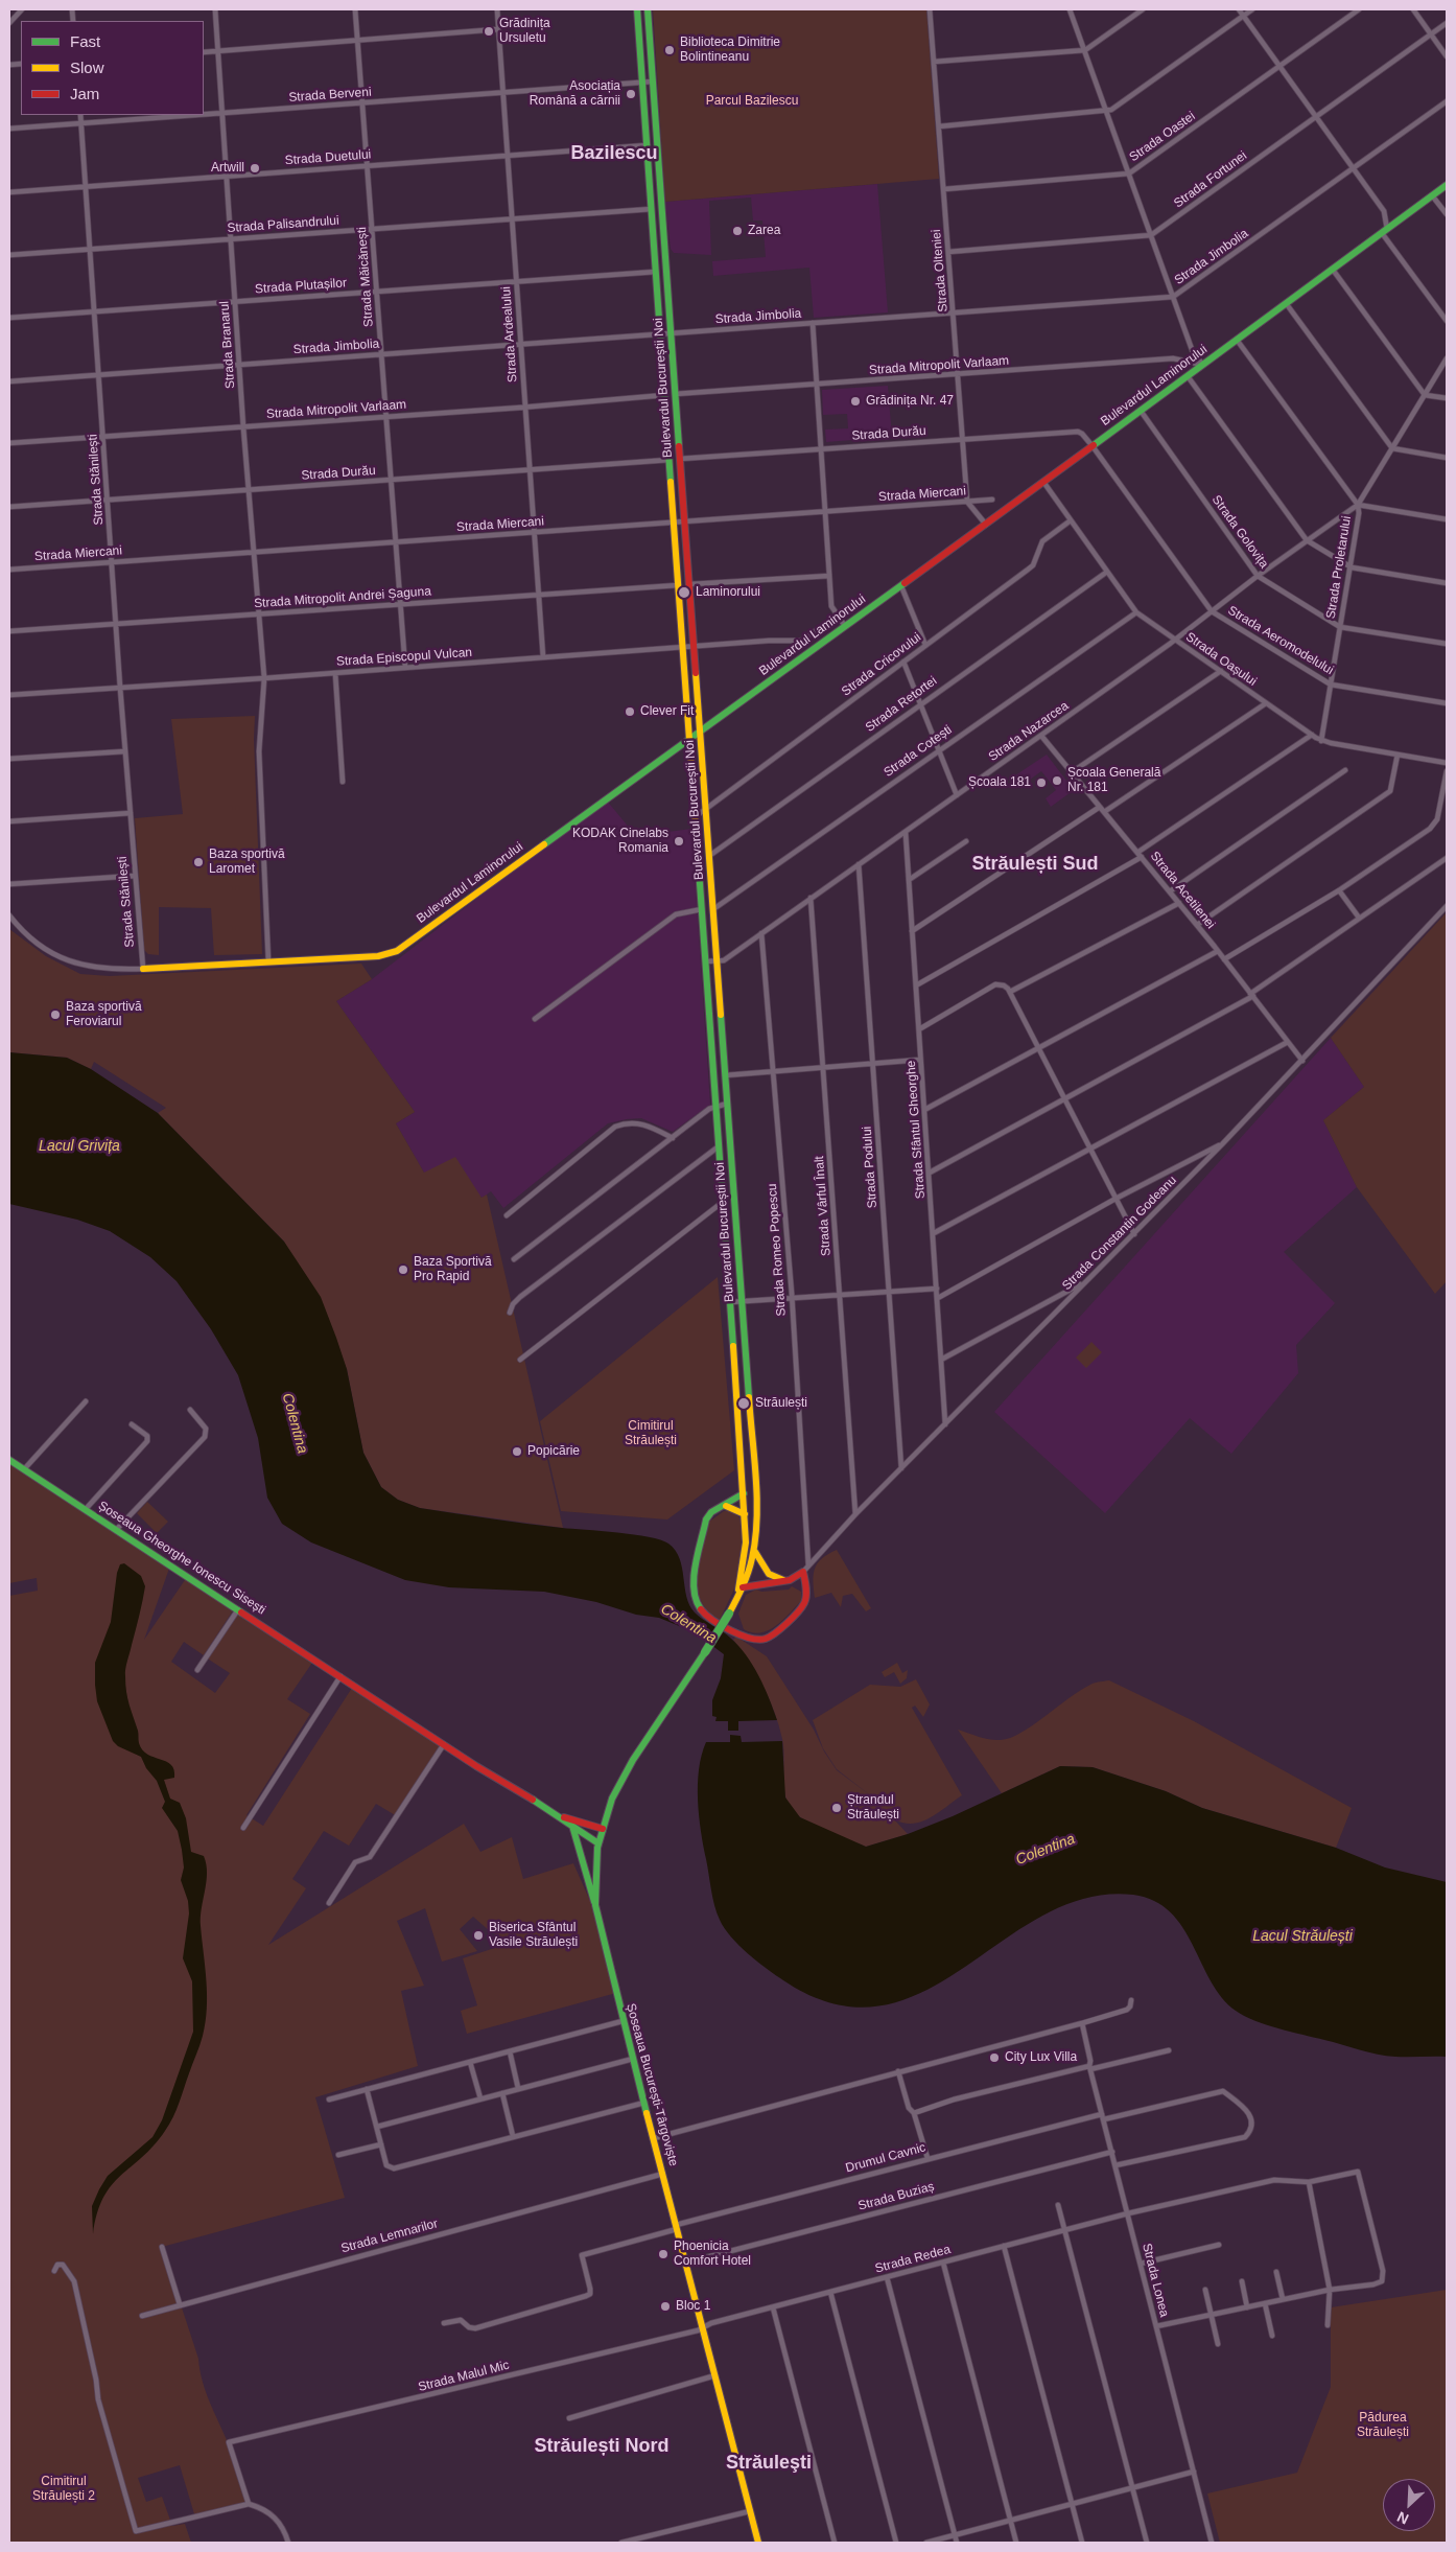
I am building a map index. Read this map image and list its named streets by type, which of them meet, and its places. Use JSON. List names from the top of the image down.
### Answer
{
  "streets": {
    "main road": [
      "Bulevardul Laminorului",
      "Bulevardul Bucureștii Noi",
      "Șoseaua Gheorghe Ionescu Sisești",
      "Șoseaua București-Târgoviște"
    ],
    "street": [
      "Strada Berveni",
      "Strada Oastei",
      "Strada Duetului",
      "Strada Fortunei",
      "Strada Palisandrului",
      "Strada Jimbolia",
      "Strada Olteniei",
      "Strada Măicănești",
      "Strada Plutașilor",
      "Strada Ardealului",
      "Strada Branarul",
      "Strada Mitropolit Varlaam",
      "Strada Durău",
      "Strada Stănilești",
      "Strada Miercani",
      "Strada Golovița",
      "Strada Proletarului",
      "Strada Mitropolit Andrei Șaguna",
      "Strada Aeromodelului",
      "Strada Episcopul Vulcan",
      "Strada Oașului",
      "Strada Cricovului",
      "Strada Retortei",
      "Strada Nazarcea",
      "Strada Cotești",
      "Strada Acetilenei",
      "Strada Sfântul Gheorghe",
      "Strada Podului",
      "Strada Vârful Înalt",
      "Strada Constantin Godeanu",
      "Strada Romeo Popescu",
      "Drumul Cavnic",
      "Strada Buziaș",
      "Strada Lemnarilor",
      "Strada Redea",
      "Strada Lonea",
      "Strada Malul Mic"
    ]
  },
  "crossings": [
    ["Strada Berveni", "Strada Măicănești"],
    ["Strada Berveni", "Strada Ardealului"],
    ["Strada Berveni", "Strada Branarul"],
    ["Strada Berveni", "Bulevardul Bucureștii Noi"],
    ["Strada Berveni", "Strada Stănilești"],
    ["Strada Oastei", "Strada Olteniei"],
    ["Strada Duetului", "Strada Măicănești"],
    ["Strada Duetului", "Strada Ardealului"],
    ["Strada Duetului", "Strada Branarul"],
    ["Strada Duetului", "Bulevardul Bucureștii Noi"],
    ["Strada Duetului", "Strada Stănilești"],
    ["Strada Palisandrului", "Strada Măicănești"],
    ["Strada Palisandrului", "Strada Ardealului"],
    ["Strada Palisandrului", "Strada Branarul"],
    ["Strada Palisandrului", "Bulevardul Bucureștii Noi"],
    ["Strada Palisandrului", "Strada Stănilești"],
    ["Strada Jimbolia", "Strada Olteniei"],
    ["Strada Jimbolia", "Strada Măicănești"],
    ["Strada Jimbolia", "Strada Ardealului"],
    ["Strada Jimbolia", "Strada Branarul"],
    ["Strada Jimbolia", "Bulevardul Bucureștii Noi"],
    ["Strada Jimbolia", "Strada Stănilești"],
    ["Strada Olteniei", "Strada Mitropolit Varlaam"],
    ["Strada Olteniei", "Strada Durău"],
    ["Strada Olteniei", "Strada Miercani"],
    ["Strada Măicănești", "Strada Plutașilor"],
    ["Strada Măicănești", "Strada Mitropolit Varlaam"],
    ["Strada Măicănești", "Strada Durău"],
    ["Strada Măicănești", "Strada Miercani"],
    ["Strada Măicănești", "Strada Mitropolit Andrei Șaguna"],
    ["Strada Măicănești", "Strada Episcopul Vulcan"],
    ["Strada Plutașilor", "Strada Ardealului"],
    ["Strada Plutașilor", "Strada Branarul"],
    ["Strada Plutașilor", "Bulevardul Bucureștii Noi"],
    ["Strada Plutașilor", "Strada Stănilești"],
    ["Strada Ardealului", "Strada Mitropolit Varlaam"],
    ["Strada Ardealului", "Strada Durău"],
    ["Strada Ardealului", "Strada Miercani"],
    ["Strada Ardealului", "Strada Mitropolit Andrei Șaguna"],
    ["Strada Ardealului", "Strada Episcopul Vulcan"],
    ["Strada Branarul", "Strada Mitropolit Varlaam"],
    ["Strada Branarul", "Bulevardul Laminorului"],
    ["Strada Branarul", "Strada Durău"],
    ["Strada Branarul", "Strada Miercani"],
    ["Strada Branarul", "Strada Mitropolit Andrei Șaguna"],
    ["Strada Branarul", "Strada Episcopul Vulcan"],
    ["Strada Mitropolit Varlaam", "Bulevardul Laminorului"],
    ["Strada Mitropolit Varlaam", "Bulevardul Bucureștii Noi"],
    ["Strada Mitropolit Varlaam", "Strada Stănilești"],
    ["Bulevardul Laminorului", "Bulevardul Bucureștii Noi"],
    ["Bulevardul Laminorului", "Strada Durău"],
    ["Bulevardul Laminorului", "Strada Stănilești"],
    ["Bulevardul Laminorului", "Strada Golovița"],
    ["Bulevardul Laminorului", "Strada Aeromodelului"],
    ["Bulevardul Laminorului", "Strada Episcopul Vulcan"],
    ["Bulevardul Laminorului", "Strada Oașului"],
    ["Bulevardul Bucureștii Noi", "Strada Durău"],
    ["Bulevardul Bucureștii Noi", "Strada Miercani"],
    ["Bulevardul Bucureștii Noi", "Strada Mitropolit Andrei Șaguna"],
    ["Bulevardul Bucureștii Noi", "Strada Episcopul Vulcan"],
    ["Bulevardul Bucureștii Noi", "Strada Cricovului"],
    ["Bulevardul Bucureștii Noi", "Strada Retortei"],
    ["Bulevardul Bucureștii Noi", "Strada Nazarcea"],
    ["Bulevardul Bucureștii Noi", "Strada Cotești"],
    ["Bulevardul Bucureștii Noi", "Șoseaua București-Târgoviște"],
    ["Strada Durău", "Strada Stănilești"],
    ["Strada Durău", "Strada Aeromodelului"],
    ["Strada Stănilești", "Strada Miercani"],
    ["Strada Stănilești", "Strada Mitropolit Andrei Șaguna"],
    ["Strada Stănilești", "Strada Episcopul Vulcan"],
    ["Strada Golovița", "Strada Proletarului"],
    ["Strada Golovița", "Strada Nazarcea"],
    ["Strada Proletarului", "Strada Aeromodelului"],
    ["Strada Proletarului", "Strada Oașului"],
    ["Strada Proletarului", "Strada Nazarcea"],
    ["Strada Aeromodelului", "Strada Nazarcea"],
    ["Strada Oașului", "Strada Cricovului"],
    ["Strada Oașului", "Strada Retortei"],
    ["Strada Oașului", "Strada Nazarcea"],
    ["Strada Oașului", "Strada Cotești"],
    ["Strada Nazarcea", "Strada Acetilenei"],
    ["Strada Nazarcea", "Strada Sfântul Gheorghe"],
    ["Strada Nazarcea", "Strada Podului"],
    ["Strada Nazarcea", "Strada Vârful Înalt"],
    ["Strada Nazarcea", "Strada Romeo Popescu"],
    ["Strada Acetilenei", "Strada Constantin Godeanu"],
    ["Strada Sfântul Gheorghe", "Strada Constantin Godeanu"],
    ["Strada Podului", "Strada Constantin Godeanu"],
    ["Strada Vârful Înalt", "Strada Constantin Godeanu"],
    ["Strada Constantin Godeanu", "Strada Romeo Popescu"],
    ["Șoseaua Gheorghe Ionescu Sisești", "Șoseaua București-Târgoviște"],
    ["Șoseaua București-Târgoviște", "Drumul Cavnic"],
    ["Șoseaua București-Târgoviște", "Strada Buziaș"],
    ["Șoseaua București-Târgoviște", "Strada Lemnarilor"],
    ["Șoseaua București-Târgoviște", "Strada Redea"],
    ["Șoseaua București-Târgoviște", "Strada Malul Mic"],
    ["Drumul Cavnic", "Strada Lonea"],
    ["Strada Buziaș", "Strada Lonea"],
    ["Strada Redea", "Strada Lonea"],
    ["Strada Redea", "Strada Malul Mic"]
  ],
  "districts": [
    "Bazilescu",
    "Străulești Sud",
    "Străulești Nord",
    "Străuleşti"
  ],
  "water": ["Lacul Grivița", "Colentina", "Lacul Străulești"],
  "parks": [
    "Parcul Bazilescu",
    "Cimitirul Străulești",
    "Pădurea Străulești",
    "Cimitirul Străulești 2"
  ],
  "places": [
    "Grădinița Ursuletu",
    "Biblioteca Dimitrie Bolintineanu",
    "Asociația Română a cărnii",
    "Artwill",
    "Zarea",
    "Grădinița Nr. 47",
    "Laminorului",
    "Clever Fit",
    "Școala Generală Nr. 181",
    "Școala 181",
    "KODAK Cinelabs Romania",
    "Baza sportivă Laromet",
    "Baza sportivă Feroviarul",
    "Baza Sportivă Pro Rapid",
    "Străulești",
    "Popicărie",
    "Ștrandul Străulești",
    "Biserica Sfântul Vasile Străulești",
    "City Lux Villa",
    "Phoenicia Comfort Hotel",
    "Bloc 1"
  ],
  "legend": ["Fast", "Slow", "Jam"],
  "north": "bottom left"
}
